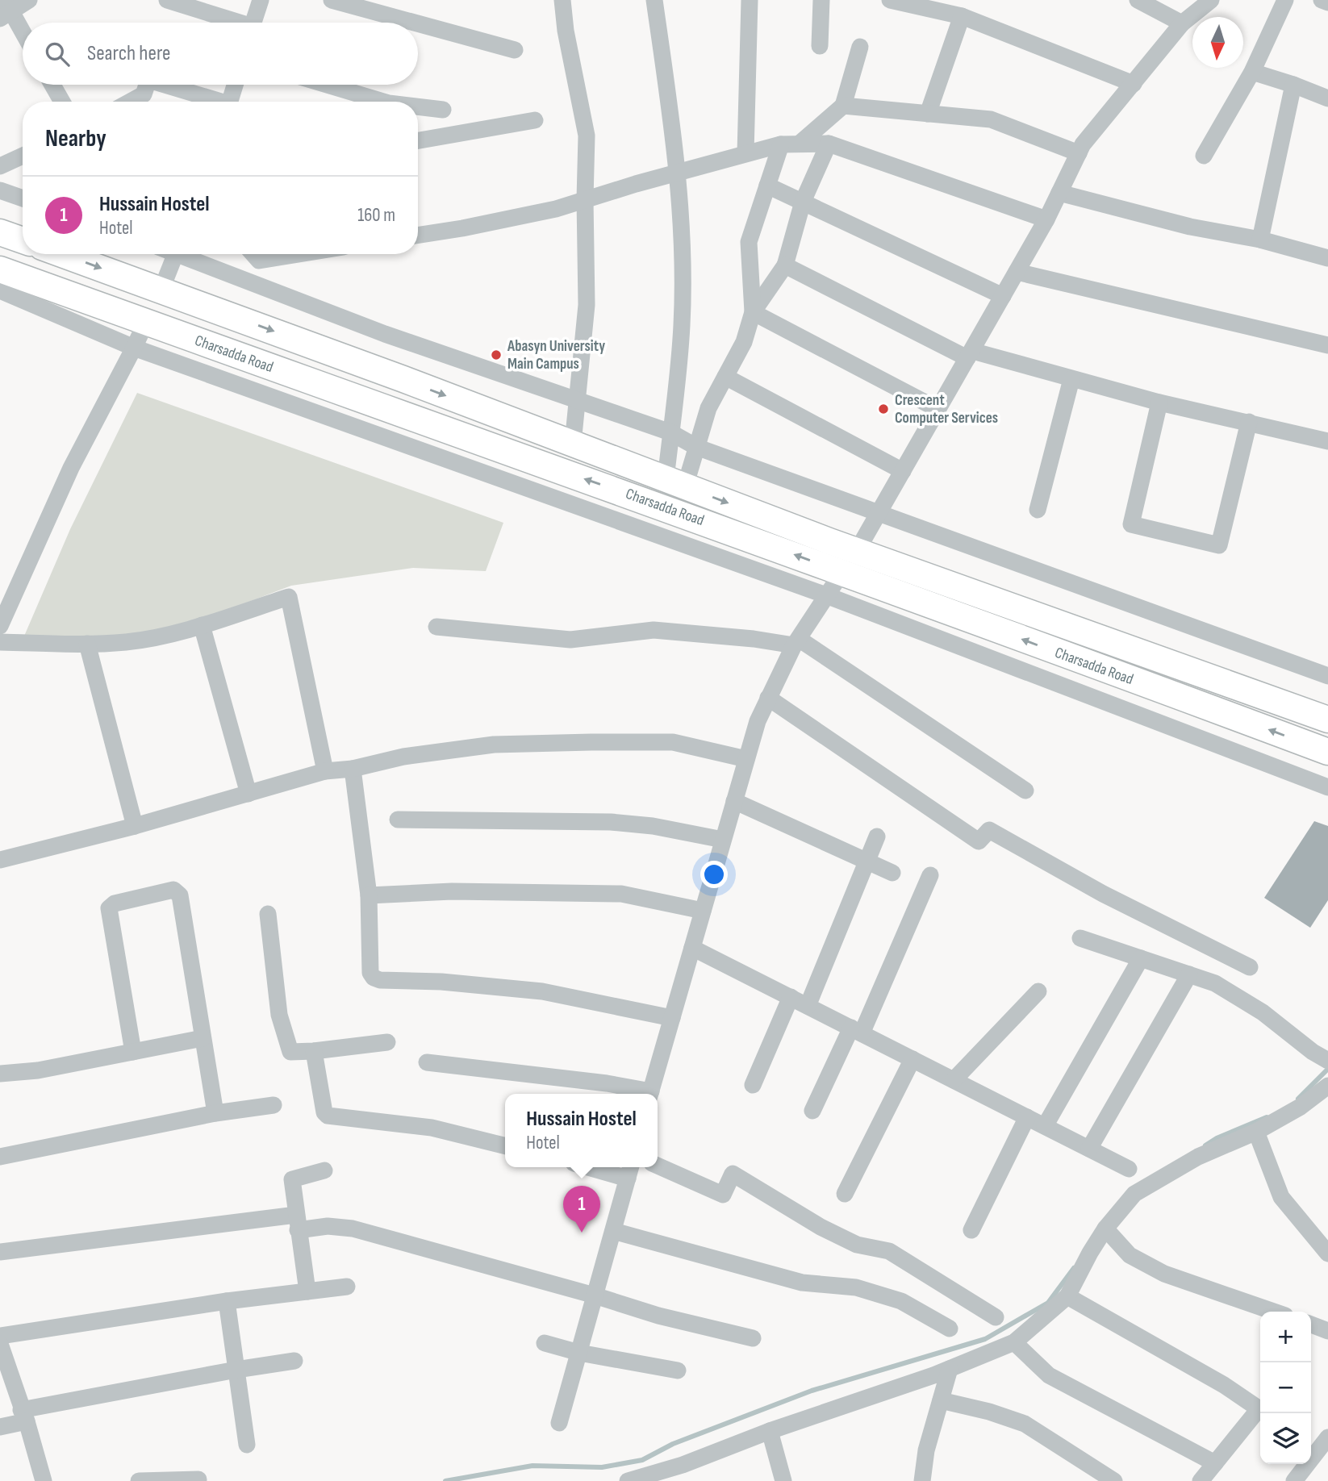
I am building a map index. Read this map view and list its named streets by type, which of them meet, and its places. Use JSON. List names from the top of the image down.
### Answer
{
  "streets": {
    "highway": ["Charsadda Road"]
  },
  "places": ["Abasyn University Main Campus", "Crescent Computer Services"],
  "north": "bottom",
  "page": {
    "search": "Search here",
    "heading": "Nearby",
    "list": [
      {
        "mark": "1",
        "name": "Hussain Hostel",
        "note": "Hotel",
        "value": "160 m"
      }
    ],
    "popup": ["Hussain Hostel", "Hotel"],
    "pins": "1",
    "map_buttons": ["+", "−"]
  }
}
